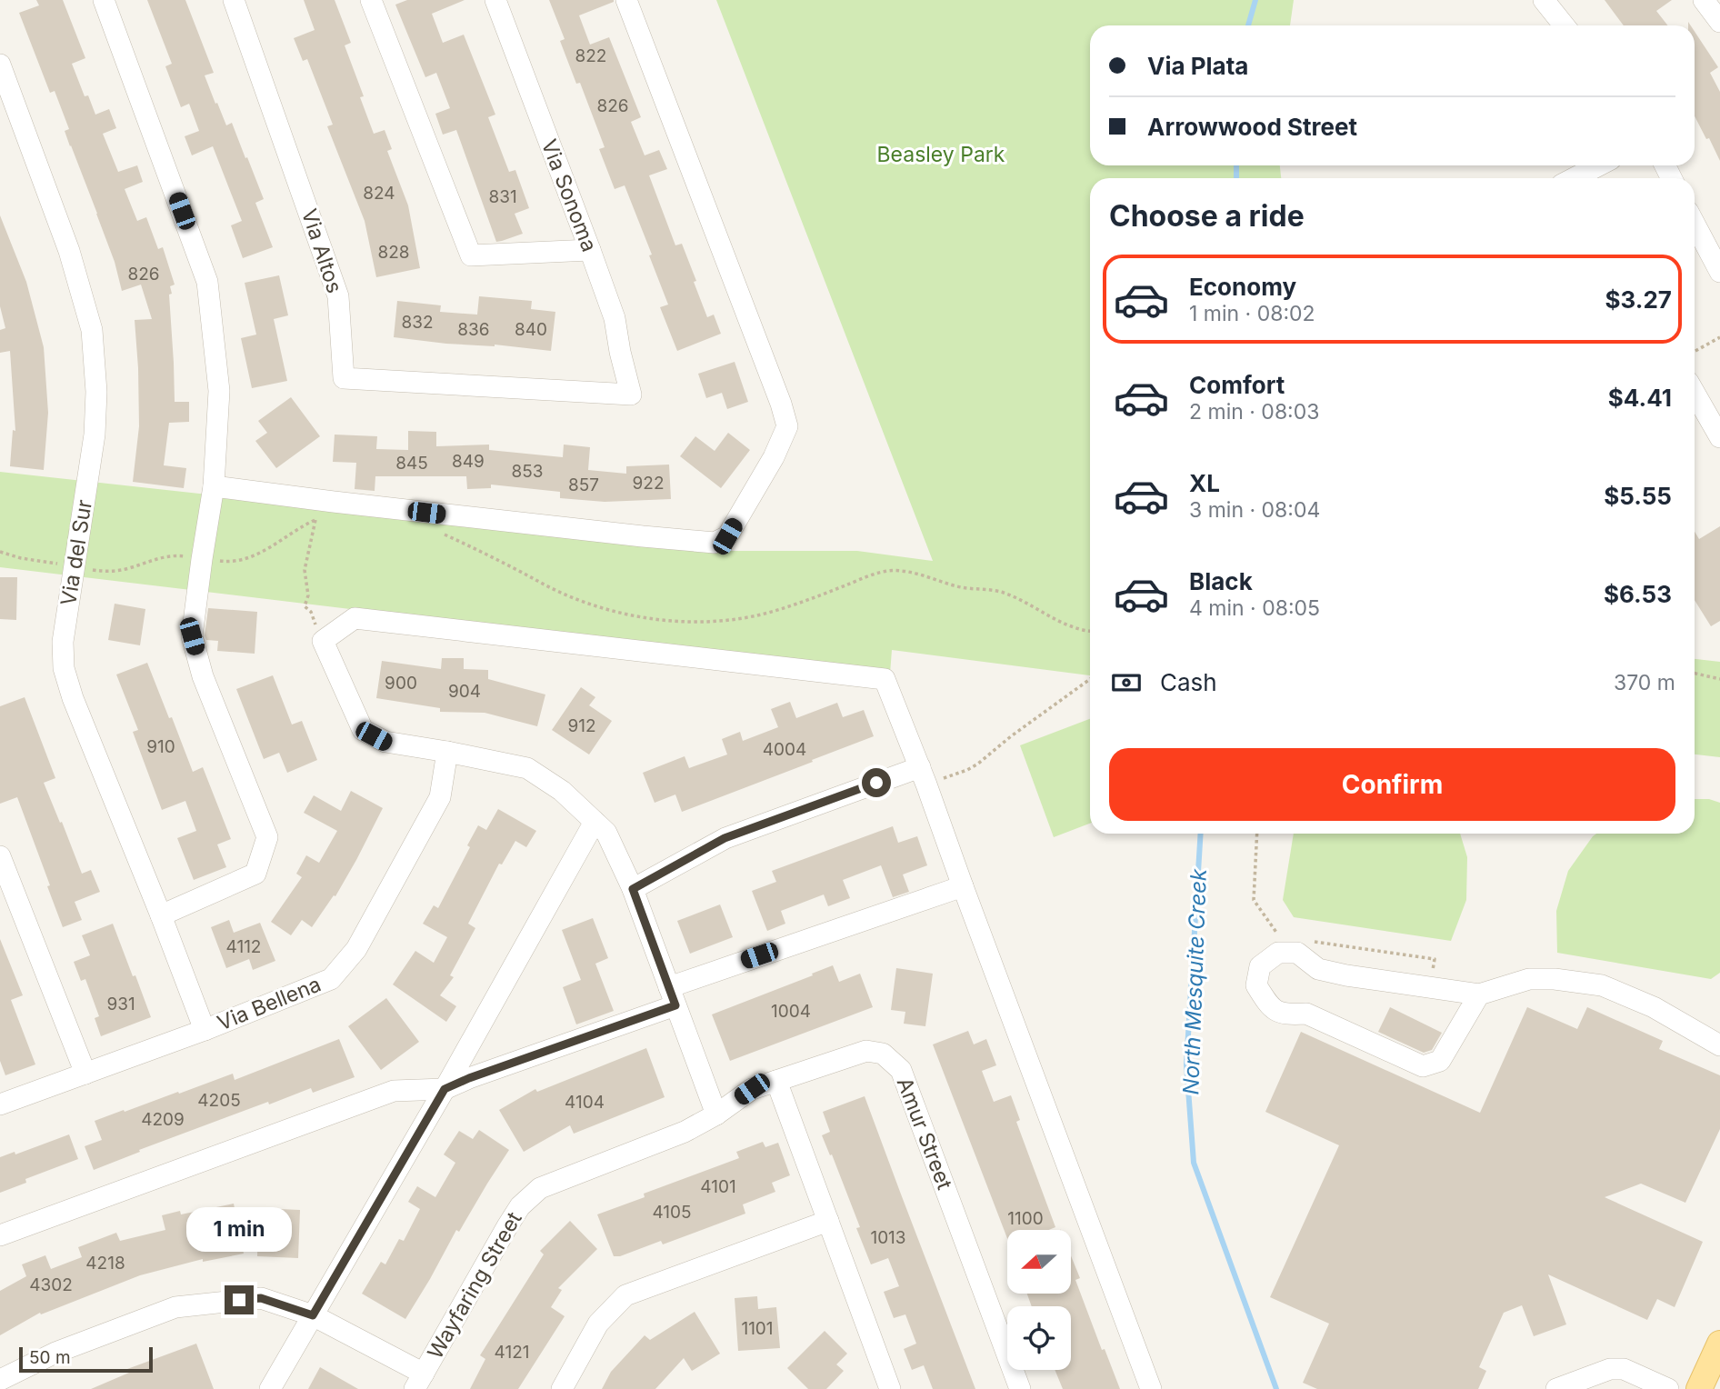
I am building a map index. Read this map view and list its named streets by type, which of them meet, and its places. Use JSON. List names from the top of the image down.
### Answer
{
  "streets": {
    "street": [
      "Via Sonoma",
      "Via Altos",
      "Via del Sur",
      "Via Bellena",
      "Amur Street",
      "Wayfaring Street"
    ]
  },
  "crossings": [
    ["Via Sonoma", "Via Altos"],
    ["Via del Sur", "Via Bellena"],
    ["Amur Street", "Wayfaring Street"]
  ],
  "water": ["North Mesquite Creek"],
  "parks": ["Beasley Park"],
  "house_numbers": [
    "822",
    "826",
    "824",
    "831",
    "828",
    "826",
    "832",
    "836",
    "840",
    "849",
    "845",
    "853",
    "922",
    "857",
    "900",
    "904",
    "912",
    "910",
    "4004",
    "4112",
    "931",
    "1004",
    "4205",
    "4104",
    "4209",
    "4101",
    "4105",
    "1100",
    "1013",
    "4218",
    "4302",
    "1101",
    "4121"
  ],
  "scale_bar": "50 m",
  "north": "left",
  "page": {
    "banner": ["Via Plata", "Arrowwood Street"],
    "heading": "Choose a ride",
    "list": [
      {
        "name": "Economy",
        "note": "1 min · 08:02",
        "value": "$3.27"
      },
      {
        "name": "Comfort",
        "note": "2 min · 08:03",
        "value": "$4.41"
      },
      {
        "name": "XL",
        "note": "3 min · 08:04",
        "value": "$5.55"
      },
      {
        "name": "Black",
        "note": "4 min · 08:05",
        "value": "$6.53"
      }
    ],
    "pay": ["Cash", "370 m"],
    "buttons": "Confirm",
    "bubble": "1 min",
    "scale": "50 m"
  }
}
